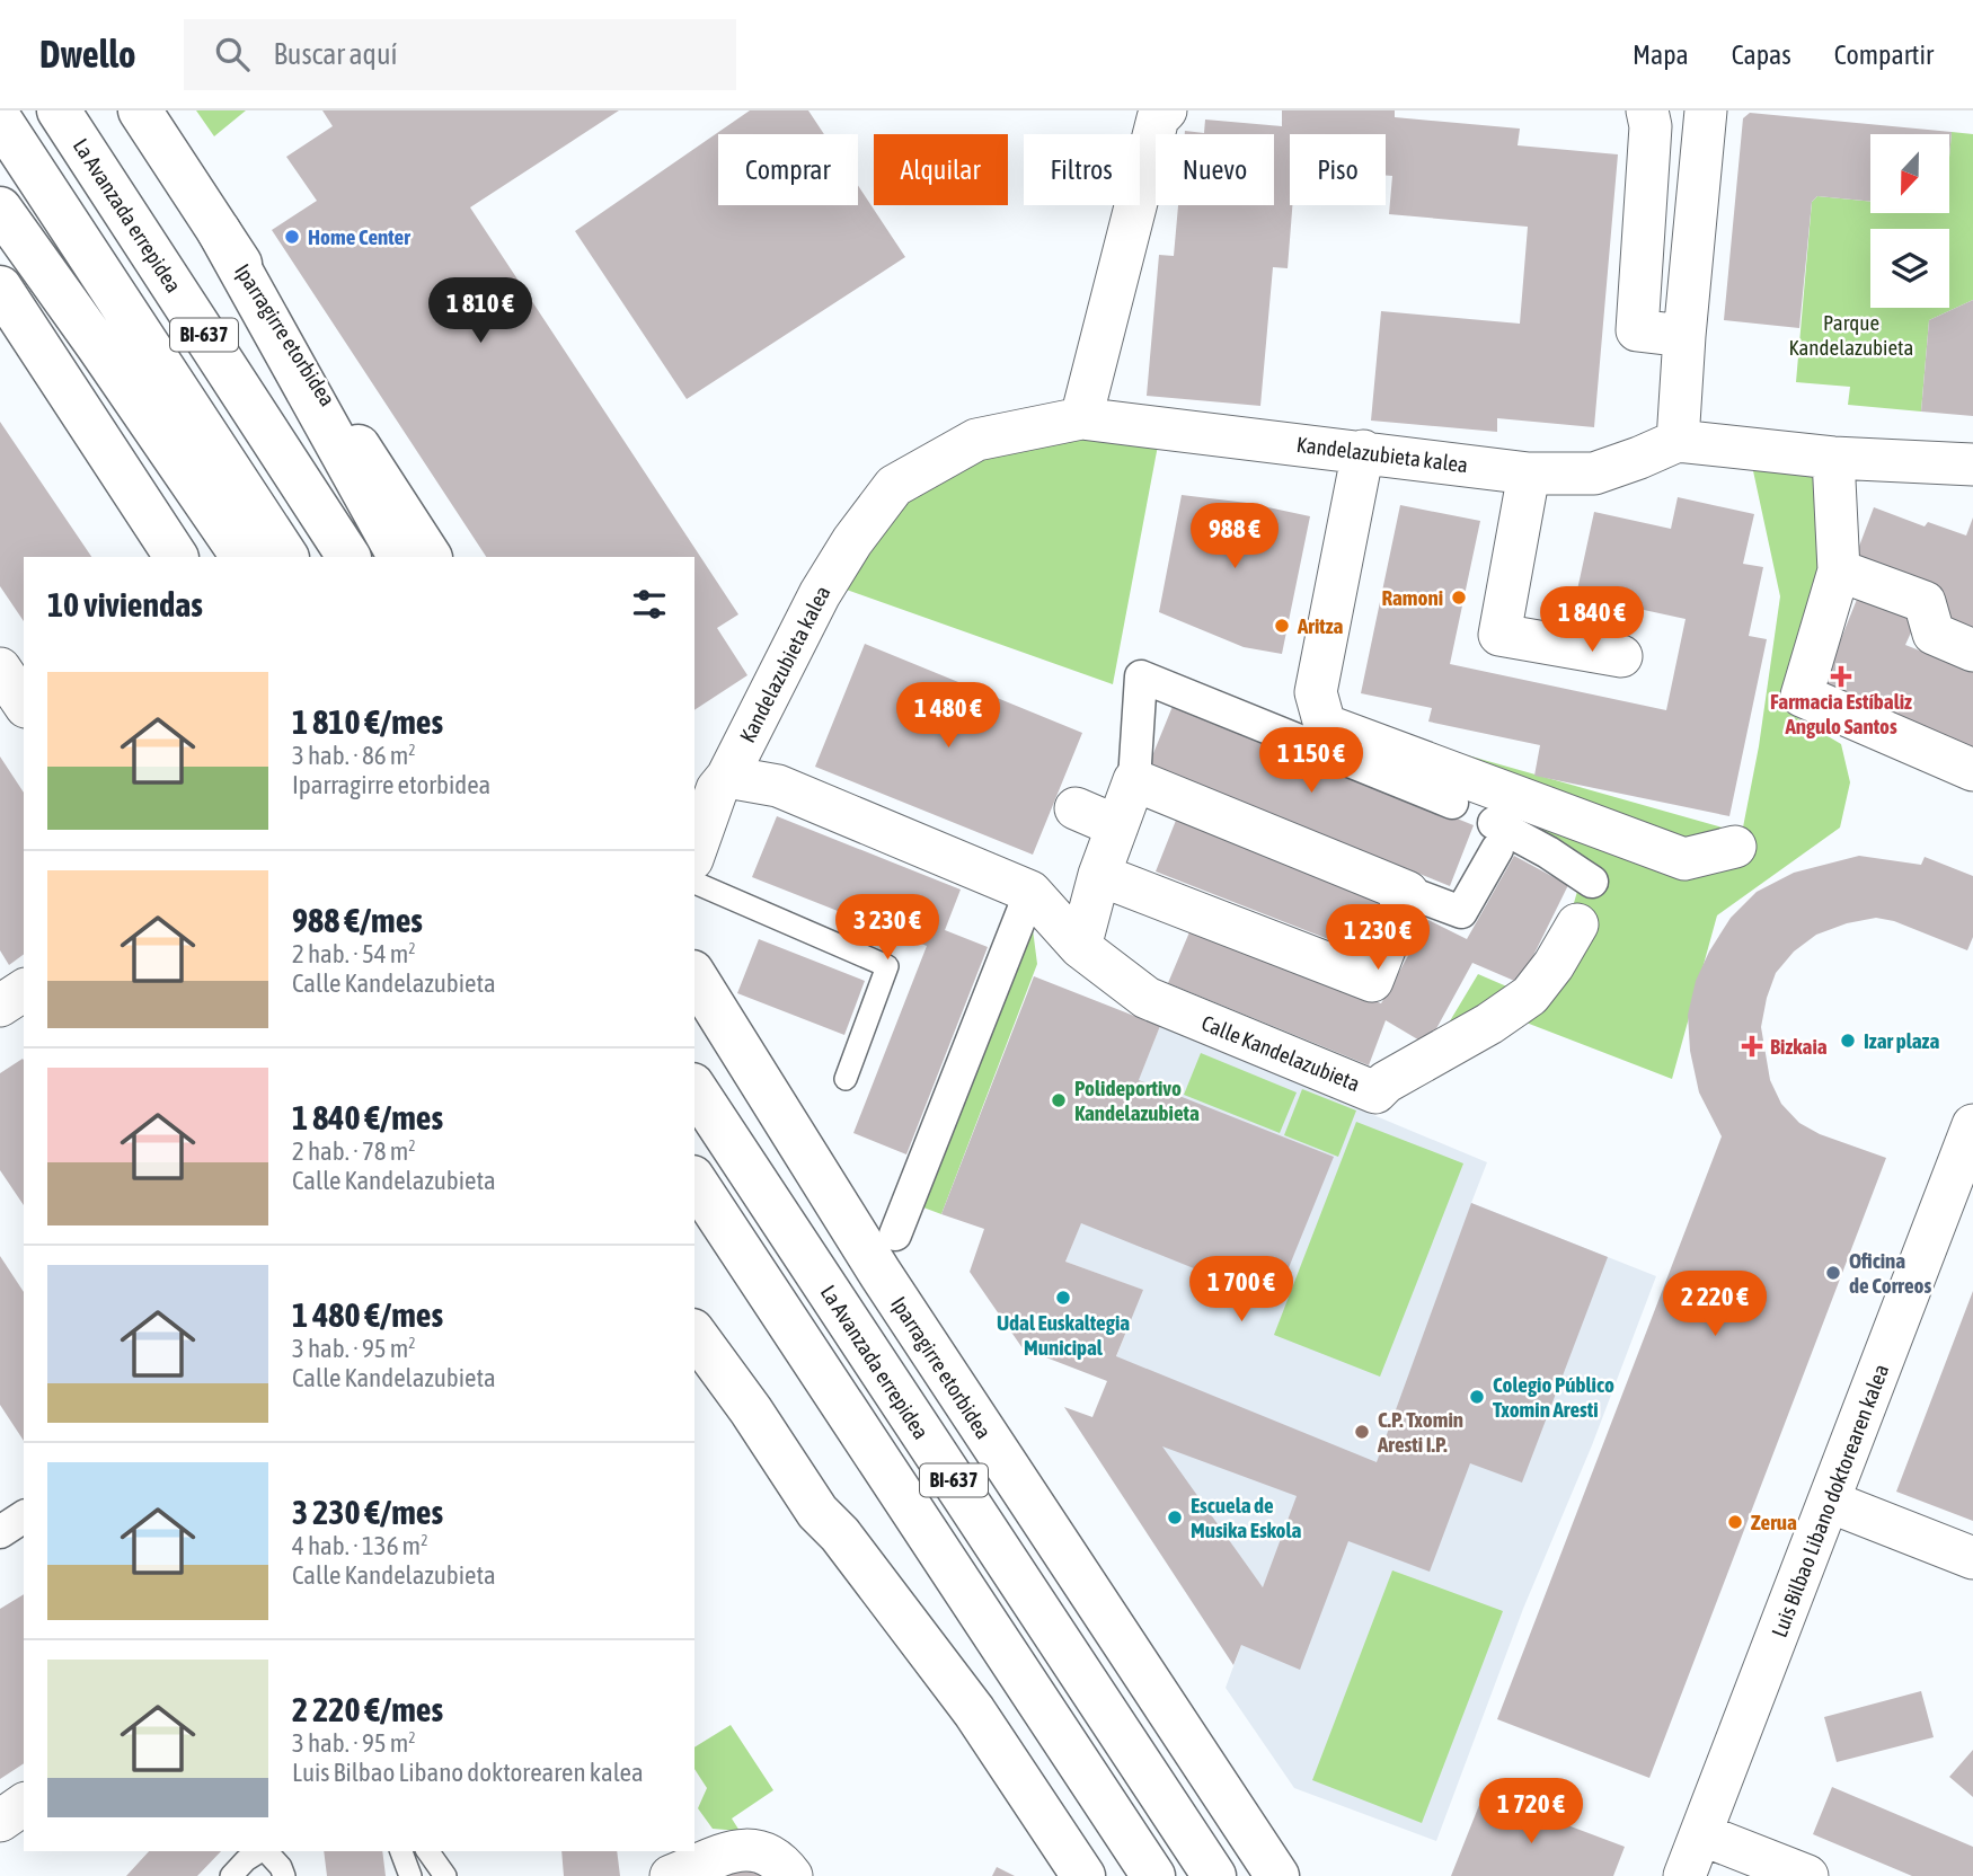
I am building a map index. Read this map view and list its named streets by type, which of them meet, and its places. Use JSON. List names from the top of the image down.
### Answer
{
  "streets": {
    "main road": ["La Avanzada errepidea", "BI-637", "Iparragirre etorbidea"],
    "street": ["Kandelazubieta kalea", "Calle Kandelazubieta", "Luis Bilbao Libano doktorearen kalea"]
  },
  "crossings": [
    ["Kandelazubieta kalea", "Calle Kandelazubieta"]
  ],
  "parks": ["Parque Kandelazubieta"],
  "places": {
    "other": [
      "Home Center",
      "Ramoni",
      "Aritza",
      "Izar plaza",
      "Polideportivo Kandelazubieta",
      "Oficina de Correos",
      "Udal Euskaltegia Municipal",
      "Colegio Público Txomin Aresti",
      "C.P. Txomin Aresti I.P.",
      "Escuela de Musika Eskola",
      "Zerua"
    ],
    "health": ["Farmacia Estíbaliz Angulo Santos", "Bizkaia"]
  },
  "north": "bottom",
  "page": {
    "header": "Dwello",
    "search": "Buscar aquí",
    "nav": ["Mapa", "Capas", "Compartir"],
    "chip": [
      "Comprar",
      "Alquilar",
      "Filtros",
      "Nuevo",
      "Piso"
    ],
    "price": [
      "1 810 €",
      "988 €",
      "1 840 €",
      "1 480 €",
      "1 150 €",
      "3 230 €",
      "1 230 €",
      "1 700 €",
      "2 220 €",
      "1 720 €"
    ],
    "heading": "10 viviendas",
    "list": [
      {
        "name": "1 810 €/mes",
        "note": "3 hab. · 86 m² · Iparragirre etorbidea"
      },
      {
        "name": "988 €/mes",
        "note": "2 hab. · 54 m² · Calle Kandelazubieta"
      },
      {
        "name": "1 840 €/mes",
        "note": "2 hab. · 78 m² · Calle Kandelazubieta"
      },
      {
        "name": "1 480 €/mes",
        "note": "3 hab. · 95 m² · Calle Kandelazubieta"
      },
      {
        "name": "3 230 €/mes",
        "note": "4 hab. · 136 m² · Calle Kandelazubieta"
      },
      {
        "name": "2 220 €/mes",
        "note": "3 hab. · 95 m² · Luis Bilbao Libano doktorearen kalea"
      }
    ]
  }
}
